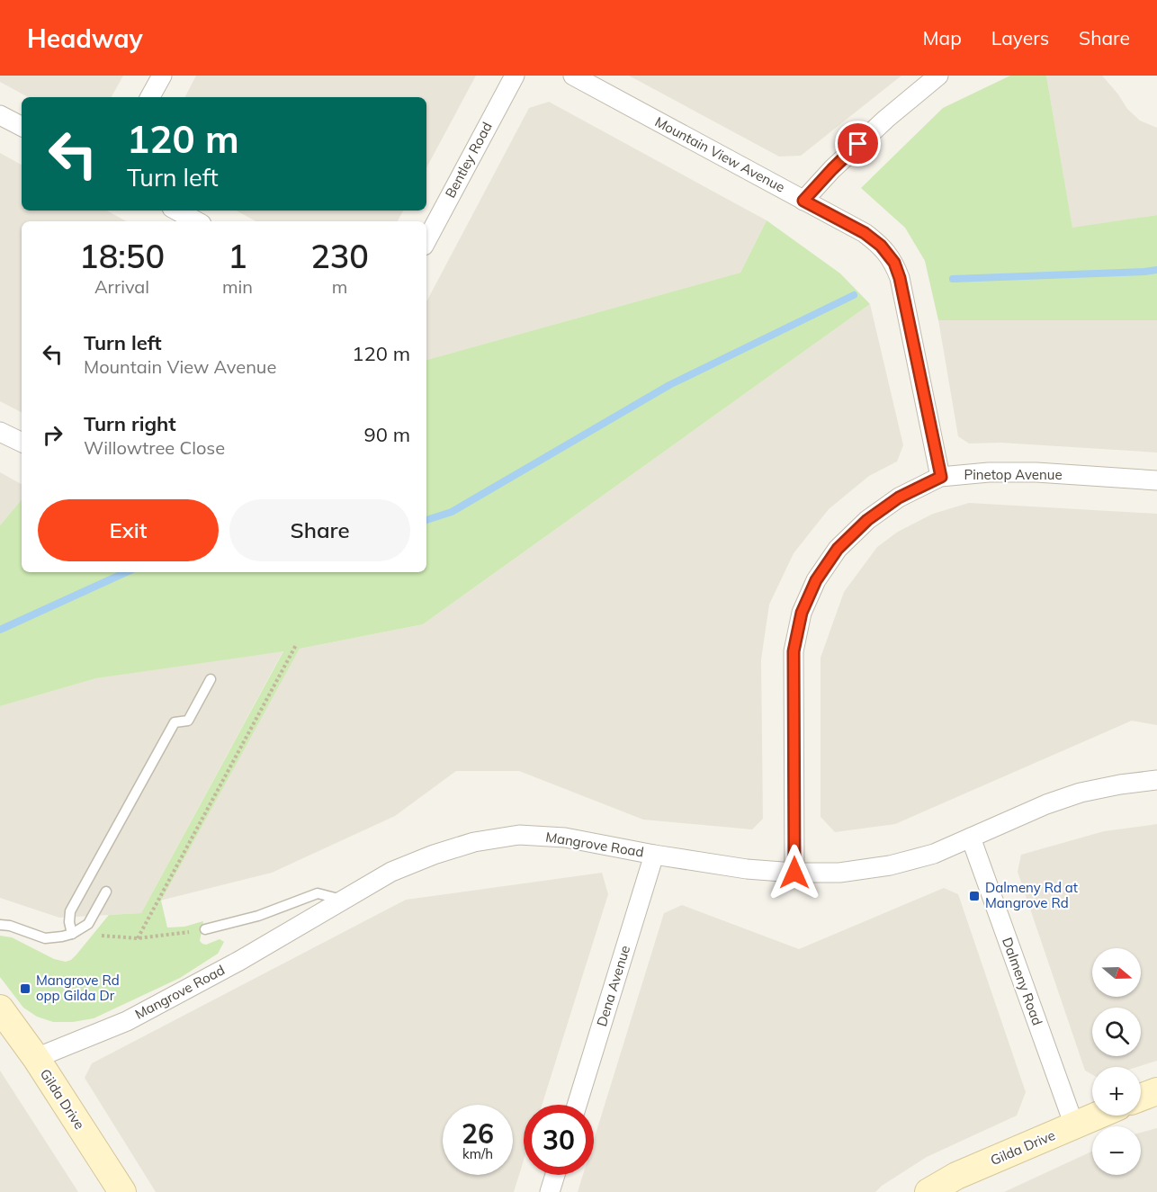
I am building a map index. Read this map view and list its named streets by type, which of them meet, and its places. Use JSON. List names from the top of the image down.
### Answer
{
  "streets": {
    "street": [
      "Mountain View Avenue",
      "Bentley Road",
      "Pinetop Avenue",
      "Mangrove Road",
      "Dalmeny Road",
      "Dena Avenue",
      "Gilda Drive"
    ]
  },
  "crossings": [
    ["Mountain View Avenue", "Pinetop Avenue"],
    ["Pinetop Avenue", "Mangrove Road"],
    ["Mangrove Road", "Dalmeny Road"],
    ["Mangrove Road", "Dena Avenue"],
    ["Mangrove Road", "Gilda Drive"],
    ["Dalmeny Road", "Gilda Drive"]
  ],
  "places": {
    "transit": ["Dalmeny Rd at Mangrove Rd", "Mangrove Rd opp Gilda Dr"]
  },
  "north": "right",
  "page": {
    "header": "Headway",
    "nav": ["Map", "Layers", "Share"],
    "turn": ["120 m", "Turn left"],
    "eta": [
      "18:50",
      "Arrival",
      "1",
      "min",
      "230",
      "m"
    ],
    "list": [
      {
        "name": "Turn left",
        "note": "Mountain View Avenue",
        "value": "120 m"
      },
      {
        "name": "Turn right",
        "note": "Willowtree Close",
        "value": "90 m"
      }
    ],
    "buttons": ["Exit", "Share"],
    "map_buttons": ["+", "−"],
    "speed": "26 km/h",
    "limit": "30"
  }
}
